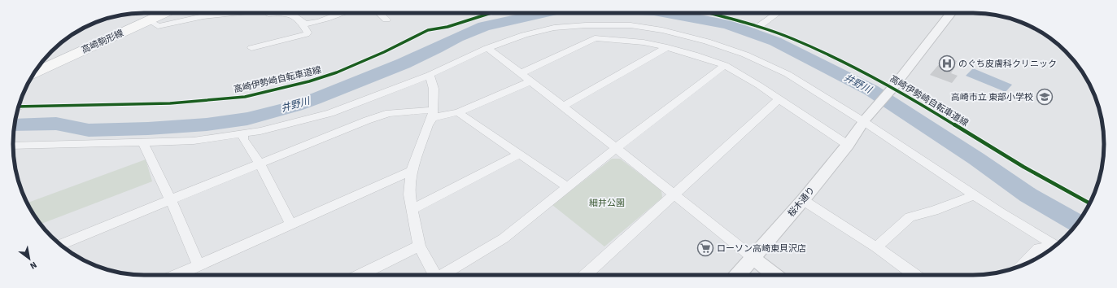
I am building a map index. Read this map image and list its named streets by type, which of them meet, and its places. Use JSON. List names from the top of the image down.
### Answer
{
  "streets": {
    "main road": ["高崎駒形線"],
    "street": ["桜木通り"],
    "cycle path": ["高崎伊勢崎自転車道線"]
  },
  "water": ["井野川"],
  "parks": ["細井公園"],
  "places": {
    "hospital": ["のぐち皮膚科クリニック"],
    "school or university": ["高崎市立 東部小学校"],
    "supermarket": ["ローソン高崎東貝沢店"]
  },
  "north": "bottom right"
}
